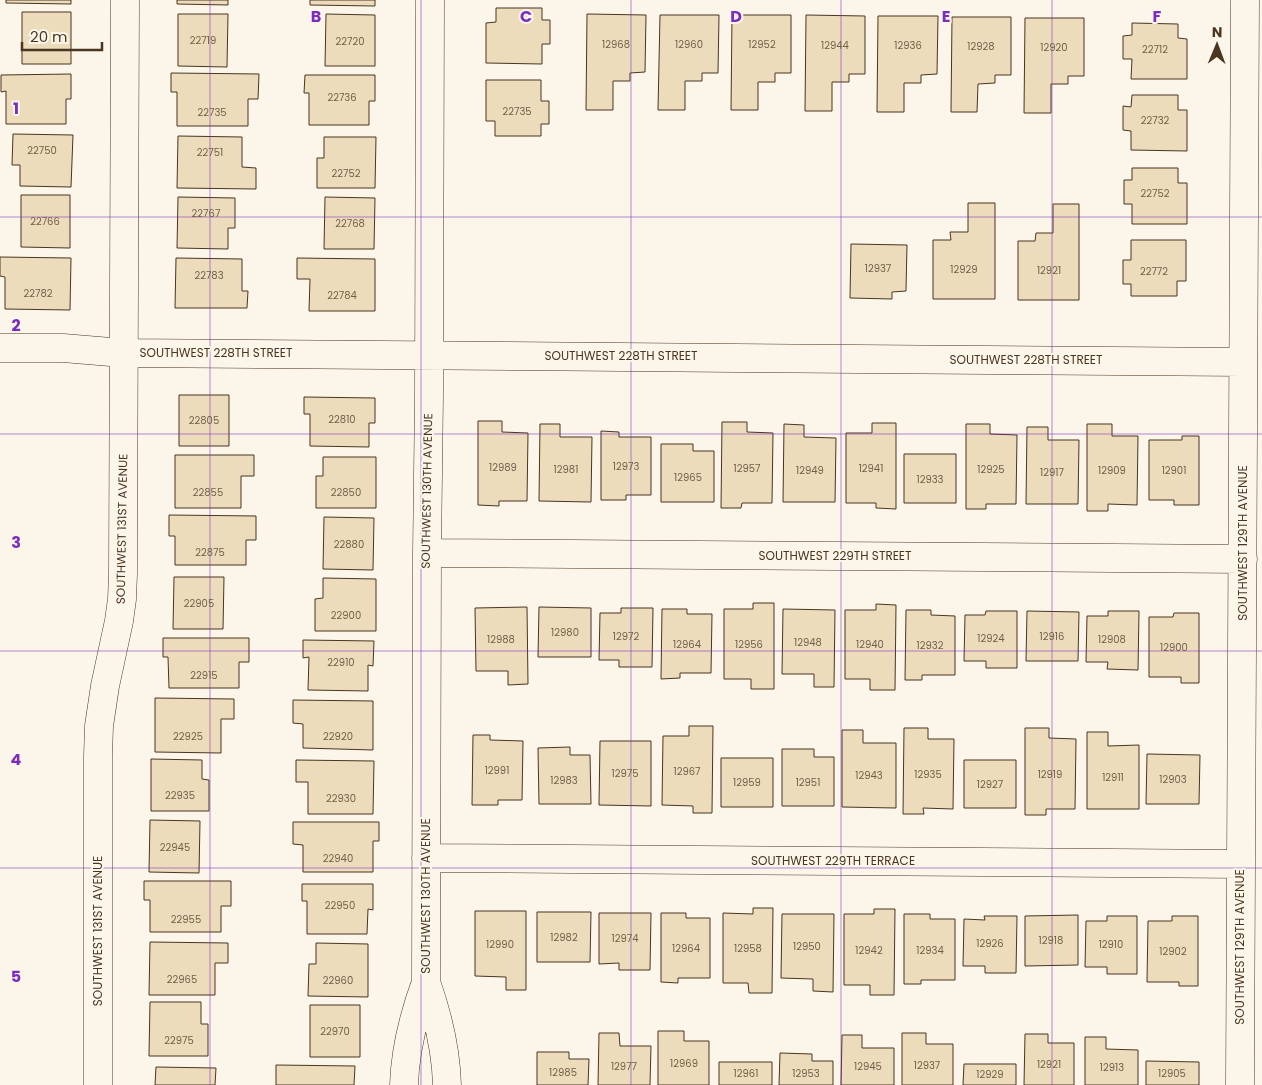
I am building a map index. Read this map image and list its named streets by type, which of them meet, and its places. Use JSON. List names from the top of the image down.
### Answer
{
  "streets": {
    "street": [
      "SOUTHWEST 228TH STREET",
      "SOUTHWEST 130TH AVENUE",
      "SOUTHWEST 131ST AVENUE",
      "SOUTHWEST 129TH AVENUE",
      "SOUTHWEST 229TH STREET",
      "SOUTHWEST 229TH TERRACE"
    ]
  },
  "crossings": [
    ["SOUTHWEST 228TH STREET", "SOUTHWEST 130TH AVENUE"],
    ["SOUTHWEST 228TH STREET", "SOUTHWEST 131ST AVENUE"],
    ["SOUTHWEST 228TH STREET", "SOUTHWEST 129TH AVENUE"],
    ["SOUTHWEST 130TH AVENUE", "SOUTHWEST 229TH STREET"],
    ["SOUTHWEST 130TH AVENUE", "SOUTHWEST 229TH TERRACE"],
    ["SOUTHWEST 129TH AVENUE", "SOUTHWEST 229TH STREET"],
    ["SOUTHWEST 129TH AVENUE", "SOUTHWEST 229TH TERRACE"]
  ],
  "house_numbers": [
    "22719",
    "22720",
    "12968",
    "12960",
    "12952",
    "12944",
    "12936",
    "12928",
    "12920",
    "22712",
    "22736",
    "22735",
    "22735",
    "22732",
    "22750",
    "22751",
    "22752",
    "22752",
    "22767",
    "22766",
    "22768",
    "12937",
    "12929",
    "12921",
    "22772",
    "22783",
    "22782",
    "22784",
    "22810",
    "22805",
    "12973",
    "12989",
    "12957",
    "12941",
    "12981",
    "12925",
    "12949",
    "12909",
    "12901",
    "12917",
    "12965",
    "12933",
    "22855",
    "22850",
    "22880",
    "22875",
    "22905",
    "22900",
    "12980",
    "12972",
    "12916",
    "12924",
    "12988",
    "12908",
    "12948",
    "12964",
    "12956",
    "12940",
    "12932",
    "12900",
    "22910",
    "22915",
    "22925",
    "22920",
    "12991",
    "12967",
    "12975",
    "12935",
    "12919",
    "12943",
    "12911",
    "12903",
    "12983",
    "12959",
    "12951",
    "12927",
    "22935",
    "22930",
    "22945",
    "22940",
    "22950",
    "22955",
    "12982",
    "12974",
    "12918",
    "12926",
    "12990",
    "12910",
    "12950",
    "12964",
    "12958",
    "12942",
    "12934",
    "12902",
    "22965",
    "22960",
    "22970",
    "22975",
    "12969",
    "12921",
    "12937",
    "12977",
    "12945",
    "12913",
    "12985",
    "12961",
    "12953",
    "12905",
    "12929"
  ],
  "scale_bar": "20 m",
  "north": "top",
  "grid": {
    "columns": [
      "B",
      "C",
      "D",
      "E",
      "F"
    ],
    "rows": [
      "1",
      "2",
      "3",
      "4",
      "5"
    ]
  }
}
